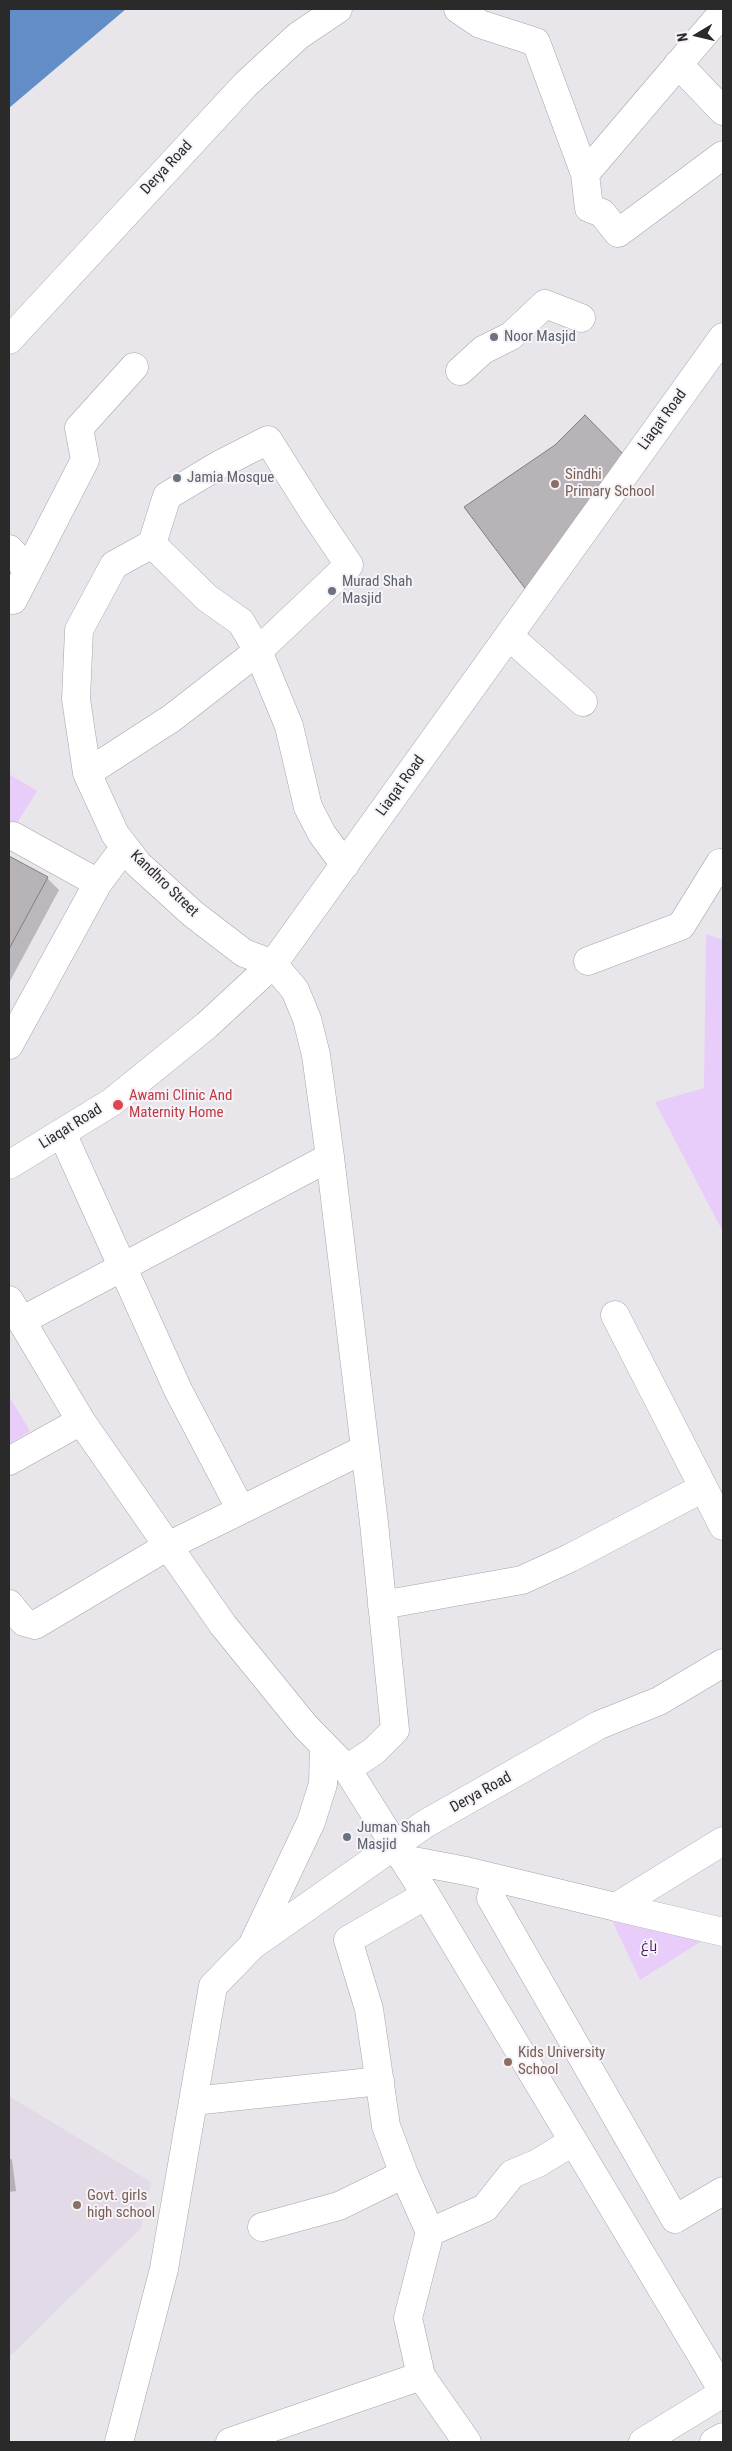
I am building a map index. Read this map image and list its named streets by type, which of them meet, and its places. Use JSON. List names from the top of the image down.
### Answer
{
  "streets": {
    "street": ["Derya Road", "Liaqat Road", "Kandhro Street"]
  },
  "crossings": [
    ["Liaqat Road", "Kandhro Street"]
  ],
  "parks": ["باغ"],
  "places": [
    "Noor Masjid",
    "Jamia Mosque",
    "Sindhi Primary School",
    "Murad Shah Masjid",
    "Awami Clinic And Maternity Home",
    "Juman Shah Masjid",
    "Kids University School",
    "Govt. girls high school"
  ],
  "north": "left"
}
